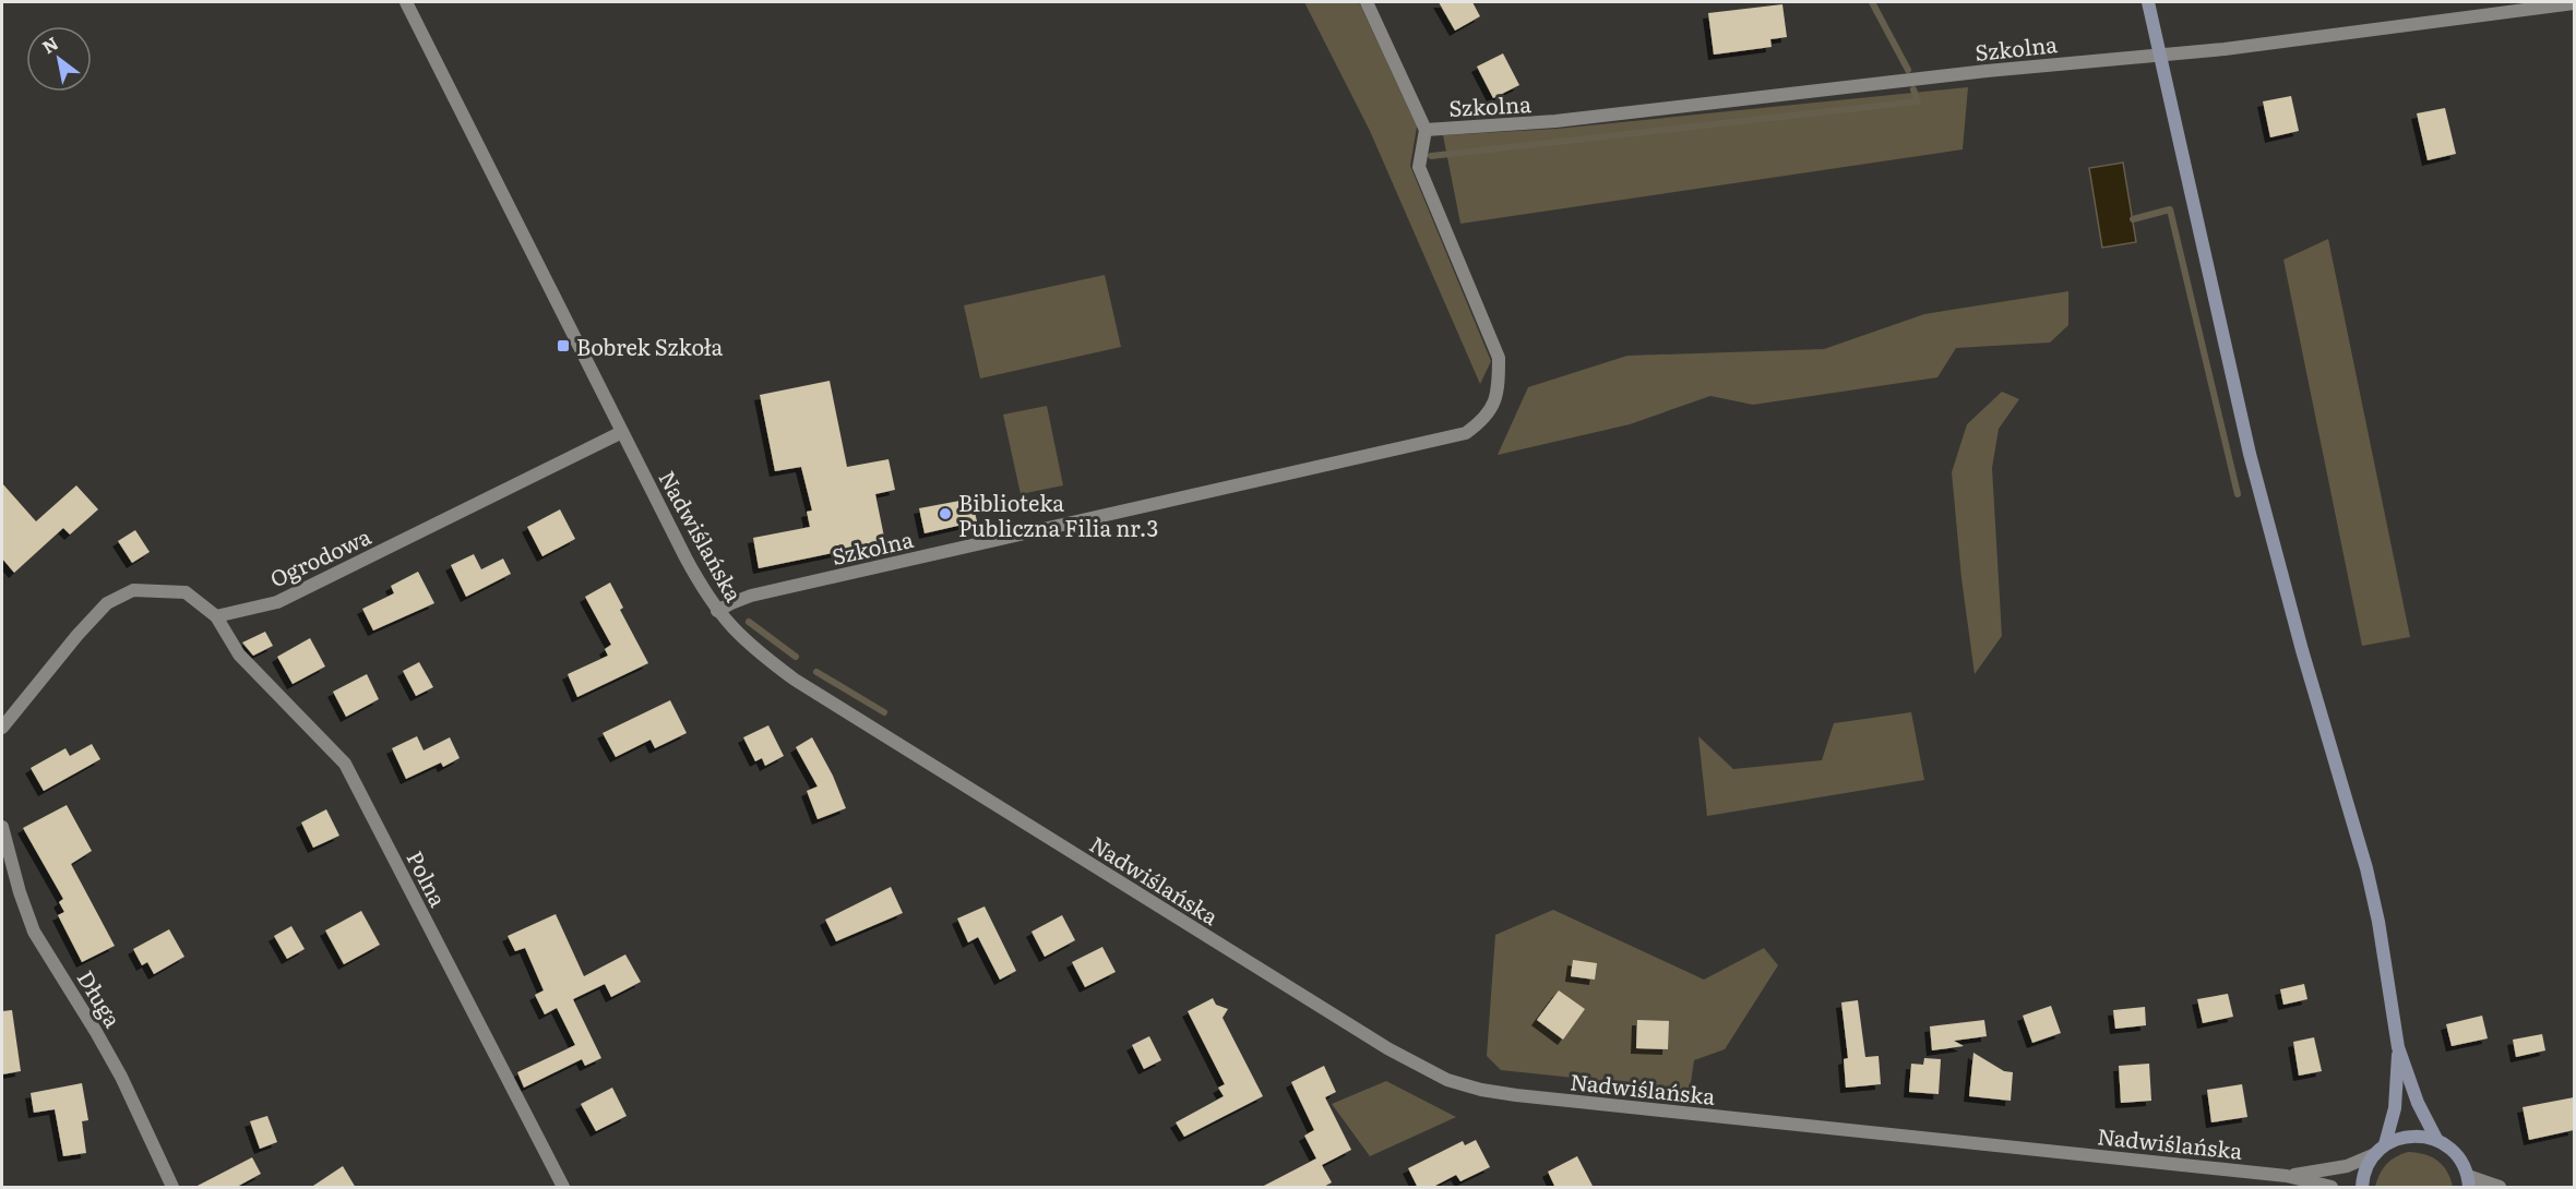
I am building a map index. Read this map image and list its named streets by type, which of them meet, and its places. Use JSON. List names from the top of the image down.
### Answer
{
  "streets": {
    "street": [
      "Szkolna",
      "Nadwiślańska",
      "Ogrodowa",
      "Polna",
      "Długa"
    ]
  },
  "crossings": [
    ["Szkolna", "Nadwiślańska"],
    ["Nadwiślańska", "Ogrodowa"],
    ["Ogrodowa", "Polna"]
  ],
  "places": {
    "transit": ["Bobrek Szkoła"],
    "other": ["Biblioteka Publiczna Filia nr.3"]
  },
  "north": "top left"
}
